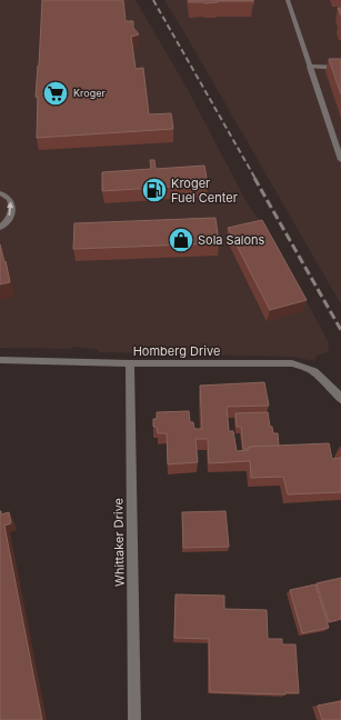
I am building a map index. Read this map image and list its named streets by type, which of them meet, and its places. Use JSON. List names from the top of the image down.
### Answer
{
  "streets": {
    "street": ["Homberg Drive", "Whittaker Drive"]
  },
  "crossings": [
    ["Homberg Drive", "Whittaker Drive"]
  ],
  "places": {
    "supermarket": ["Kroger"],
    "fuel station": ["Kroger Fuel Center"],
    "shop": ["Sola Salons"]
  }
}
